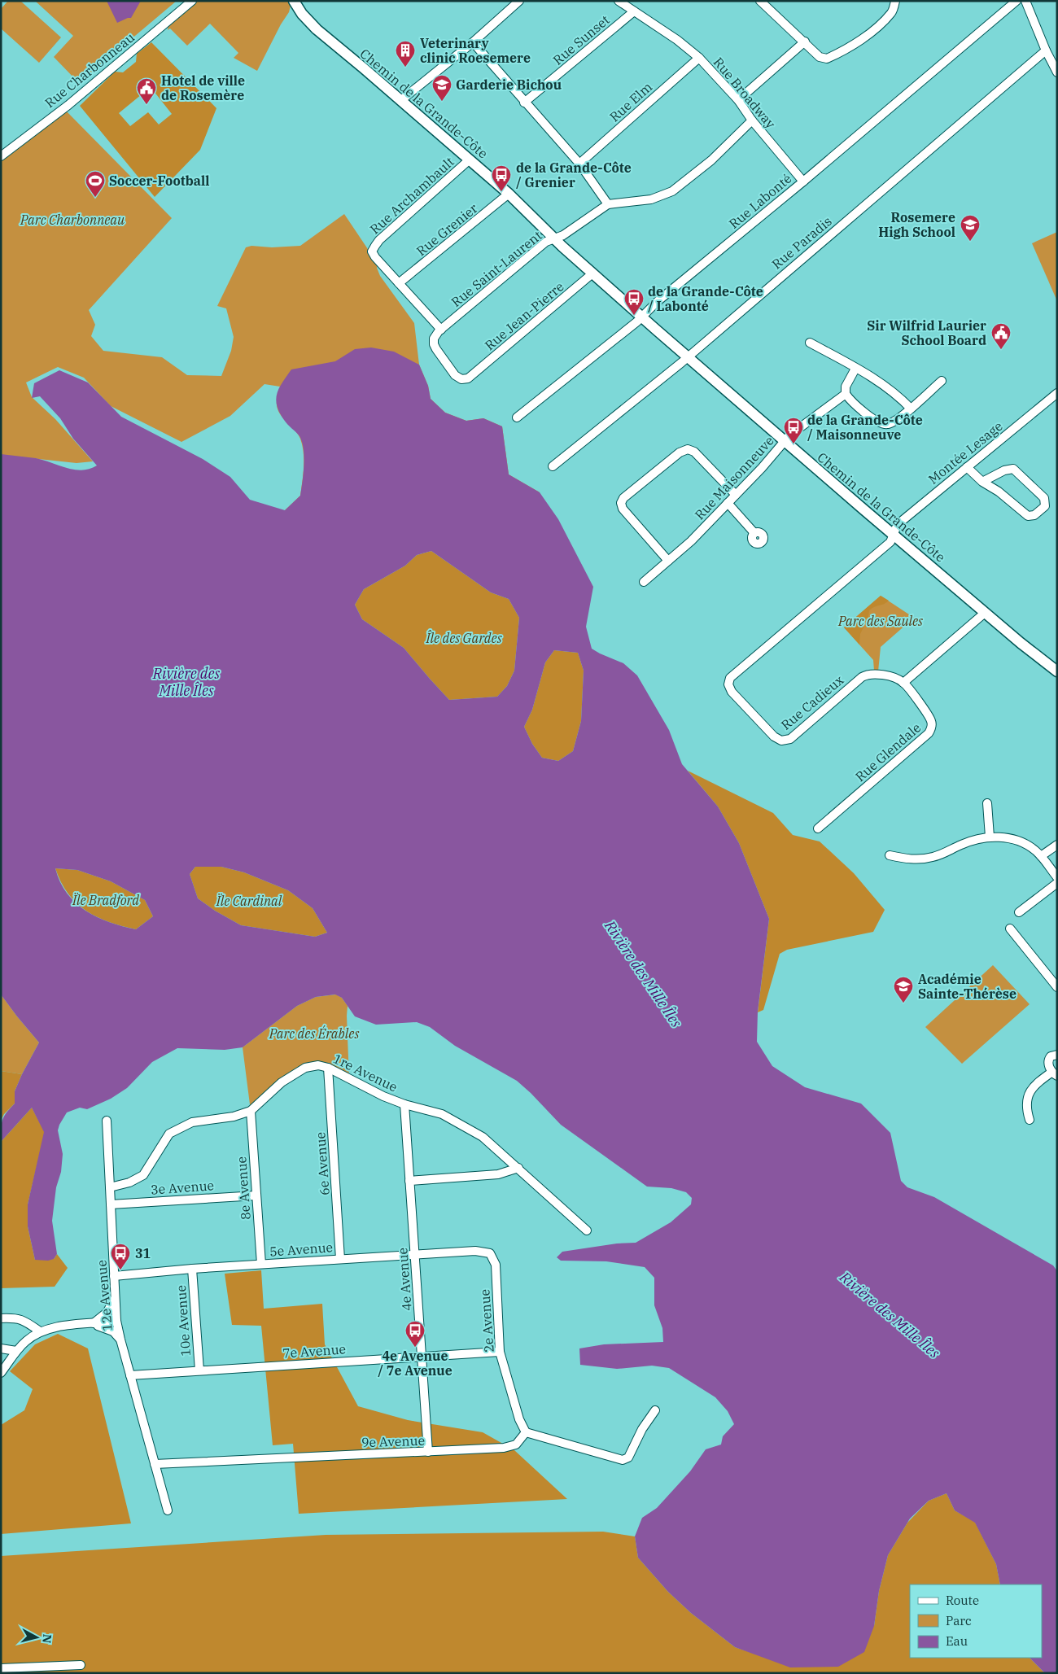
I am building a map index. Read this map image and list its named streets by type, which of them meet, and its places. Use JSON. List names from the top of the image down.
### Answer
{
  "streets": {
    "main road": ["Chemin de la Grande-Côte"],
    "street": [
      "Rue Sunset",
      "Rue Charbonneau",
      "Rue Broadway",
      "Rue Elm",
      "Rue Archambault",
      "Rue Labonté",
      "Rue Grenier",
      "Rue Paradis",
      "Rue Saint-Laurent",
      "Rue Jean-Pierre",
      "Montée Lesage",
      "Rue Maisonneuve",
      "Rue Cadieux",
      "Rue Glendale",
      "1re Avenue",
      "6e Avenue",
      "3e Avenue",
      "8e Avenue",
      "5e Avenue",
      "4e Avenue",
      "12e Avenue",
      "10e Avenue",
      "2e Avenue",
      "7e Avenue",
      "9e Avenue"
    ]
  },
  "crossings": [
    ["Rue Sunset", "Rue Broadway"],
    ["Rue Broadway", "Rue Elm"],
    ["Rue Broadway", "Rue Labonté"],
    ["Rue Broadway", "Rue Saint-Laurent"],
    ["Chemin de la Grande-Côte", "Rue Archambault"],
    ["Chemin de la Grande-Côte", "Rue Labonté"],
    ["Chemin de la Grande-Côte", "Rue Grenier"],
    ["Chemin de la Grande-Côte", "Rue Paradis"],
    ["Chemin de la Grande-Côte", "Rue Saint-Laurent"],
    ["Chemin de la Grande-Côte", "Rue Jean-Pierre"],
    ["Chemin de la Grande-Côte", "Montée Lesage"],
    ["Chemin de la Grande-Côte", "Rue Maisonneuve"],
    ["Chemin de la Grande-Côte", "Rue Cadieux"],
    ["Rue Archambault", "Rue Grenier"],
    ["Rue Saint-Laurent", "Rue Jean-Pierre"],
    ["Montée Lesage", "Rue Cadieux"],
    ["Rue Cadieux", "Rue Glendale"],
    ["1re Avenue", "6e Avenue"],
    ["1re Avenue", "8e Avenue"],
    ["1re Avenue", "4e Avenue"],
    ["1re Avenue", "12e Avenue"],
    ["6e Avenue", "5e Avenue"],
    ["3e Avenue", "8e Avenue"],
    ["3e Avenue", "12e Avenue"],
    ["8e Avenue", "5e Avenue"],
    ["5e Avenue", "4e Avenue"],
    ["5e Avenue", "12e Avenue"],
    ["5e Avenue", "10e Avenue"],
    ["5e Avenue", "2e Avenue"],
    ["4e Avenue", "7e Avenue"],
    ["4e Avenue", "9e Avenue"],
    ["12e Avenue", "7e Avenue"],
    ["12e Avenue", "9e Avenue"],
    ["10e Avenue", "7e Avenue"],
    ["2e Avenue", "7e Avenue"],
    ["2e Avenue", "9e Avenue"]
  ],
  "water": ["Rivière des Mille Îles"],
  "parks": [
    "Parc Charbonneau",
    "Parc des Saules",
    "Île des Gardes",
    "Ïle Bradford",
    "Ïle Cardinal",
    "Parc des Érables"
  ],
  "places": {
    "building": ["Veterinary clinic Roesemere"],
    "school or university": ["Garderie Bichou", "Rosemere High School", "Académie Sainte-Thérèse"],
    "public building": ["Hotel de ville de Rosemère", "Sir Wilfrid Laurier School Board"],
    "bus stop": [
      "de la Grande-Côte / Grenier",
      "de la Grande-Côte / Labonté",
      "de la Grande-Côte / Maisonneuve",
      "31",
      "4e Avenue / 7e Avenue"
    ],
    "sports": ["Soccer-Football"]
  },
  "legend": ["Route", "Parc", "Eau"],
  "north": "right"
}
